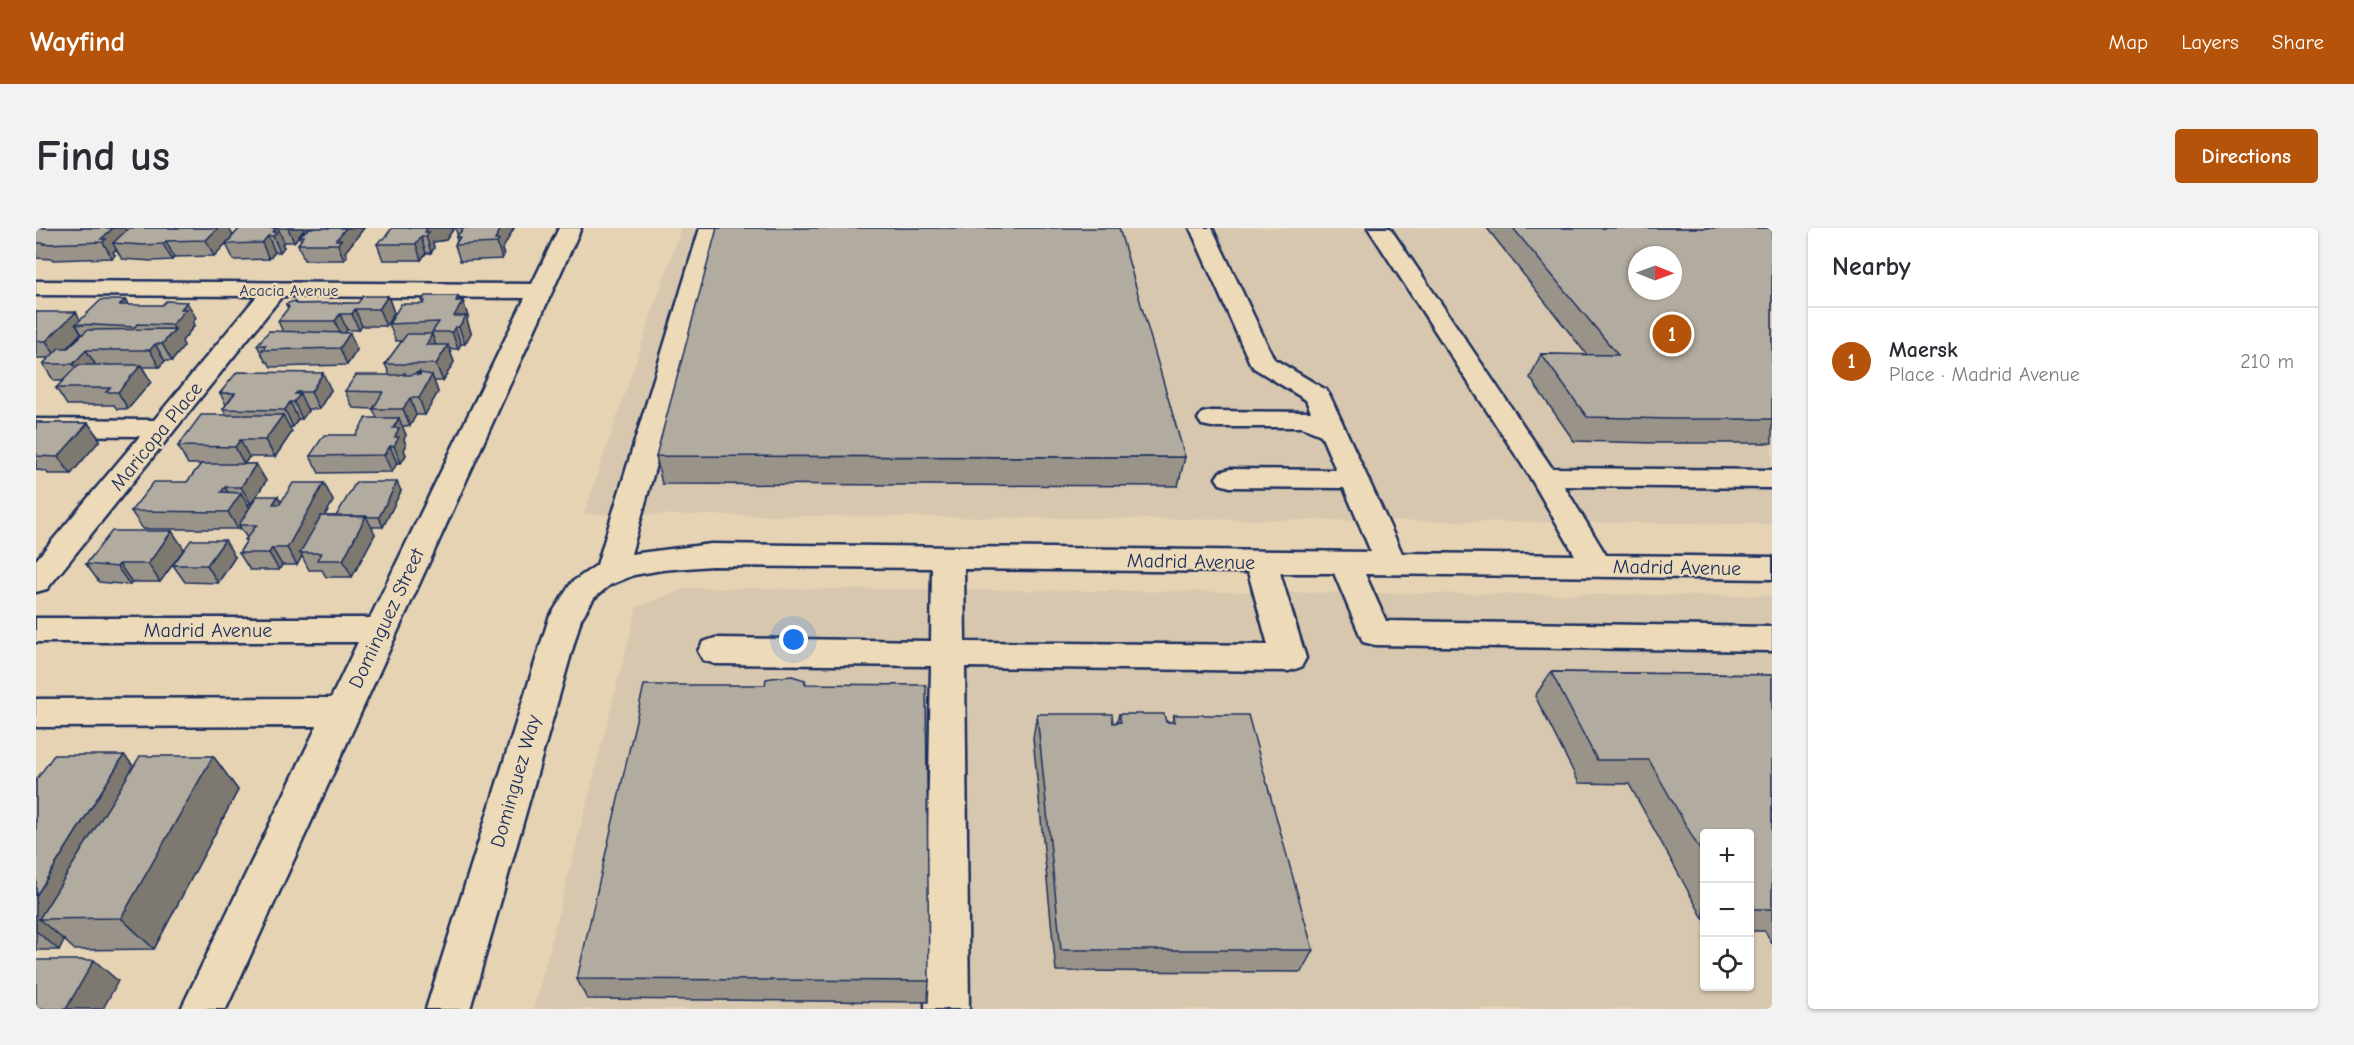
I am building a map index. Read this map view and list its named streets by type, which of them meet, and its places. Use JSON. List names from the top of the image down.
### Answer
{
  "streets": {
    "street": [
      "Acacia Avenue",
      "Maricopa Place",
      "Madrid Avenue",
      "Dominguez Street",
      "Dominguez Way"
    ]
  },
  "crossings": [
    ["Acacia Avenue", "Maricopa Place"],
    ["Acacia Avenue", "Dominguez Street"],
    ["Madrid Avenue", "Dominguez Street"],
    ["Madrid Avenue", "Dominguez Way"]
  ],
  "north": "right",
  "page": {
    "header": "Wayfind",
    "nav": ["Map", "Layers", "Share"],
    "buttons": "Directions",
    "title": "Find us",
    "heading": "Nearby",
    "list": [
      {
        "mark": "1",
        "name": "Maersk",
        "note": "Place · Madrid Avenue",
        "value": "210 m"
      }
    ],
    "pins": "1",
    "map_buttons": ["+", "−"]
  }
}
